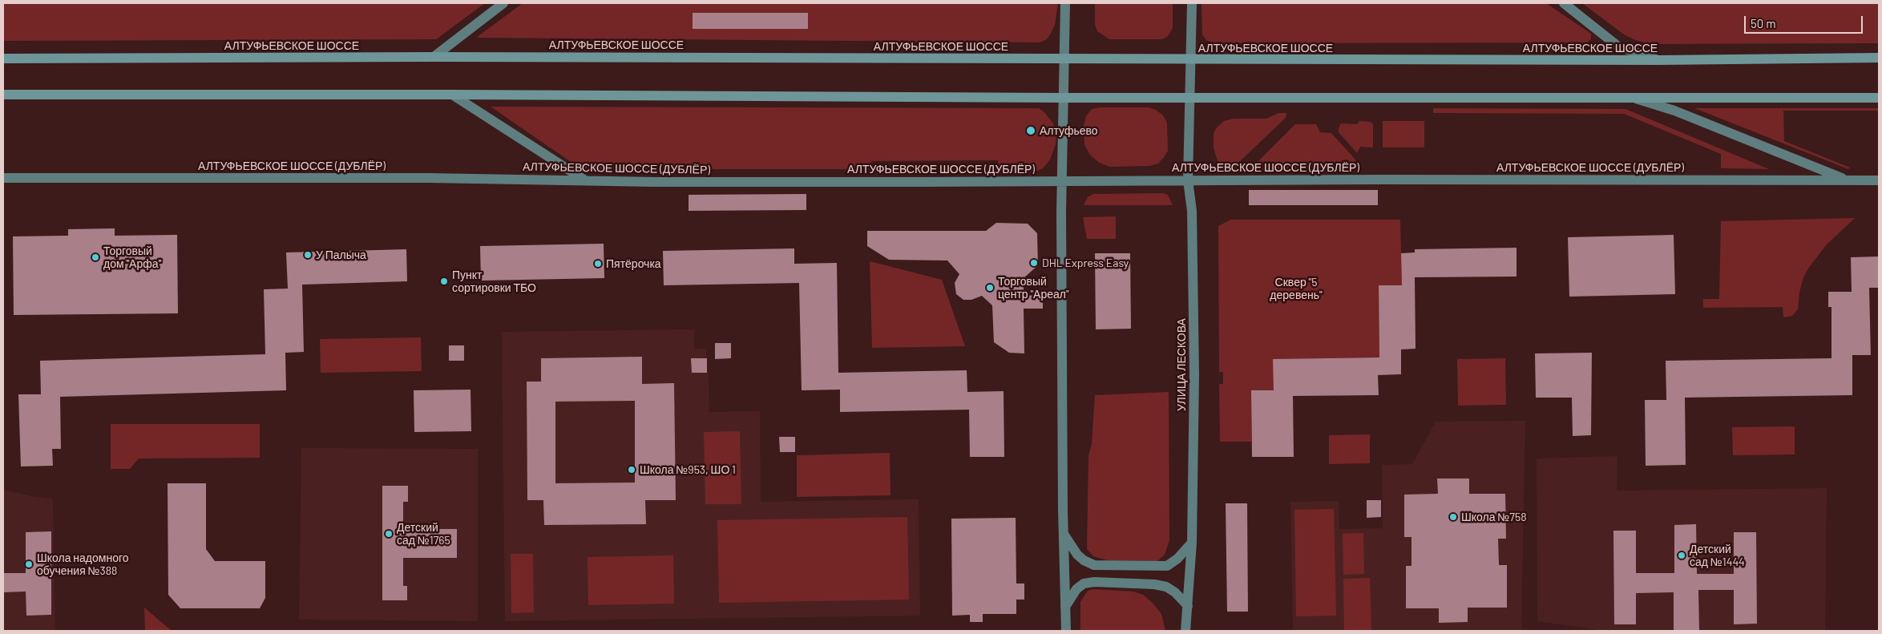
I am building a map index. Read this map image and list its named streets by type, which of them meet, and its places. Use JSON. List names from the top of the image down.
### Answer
{
  "streets": {
    "main road": ["АЛТУФЬЕВСКОЕ ШОССЕ", "АЛТУФЬЕВСКОЕ ШОССЕ (ДУБЛЁР)", "УЛИЦА ЛЕСКОВА"]
  },
  "crossings": [
    ["АЛТУФЬЕВСКОЕ ШОССЕ", "УЛИЦА ЛЕСКОВА"],
    ["АЛТУФЬЕВСКОЕ ШОССЕ (ДУБЛЁР)", "УЛИЦА ЛЕСКОВА"]
  ],
  "parks": ["Сквер \"5 деревень\""],
  "places": [
    "Алтуфьево",
    "У Палыча",
    "Торговый дом \"Арфа\"",
    "DHL Express Easy",
    "Пятёрочка",
    "Пункт сортировки ТБО",
    "Торговый центр \"Ареал\"",
    "Школа №953, ШО 1",
    "Школа №758",
    "Детский сад №1765",
    "Детский сад №1444",
    "Школа надомного обучения №388"
  ],
  "scale_bar": "50 m"
}
